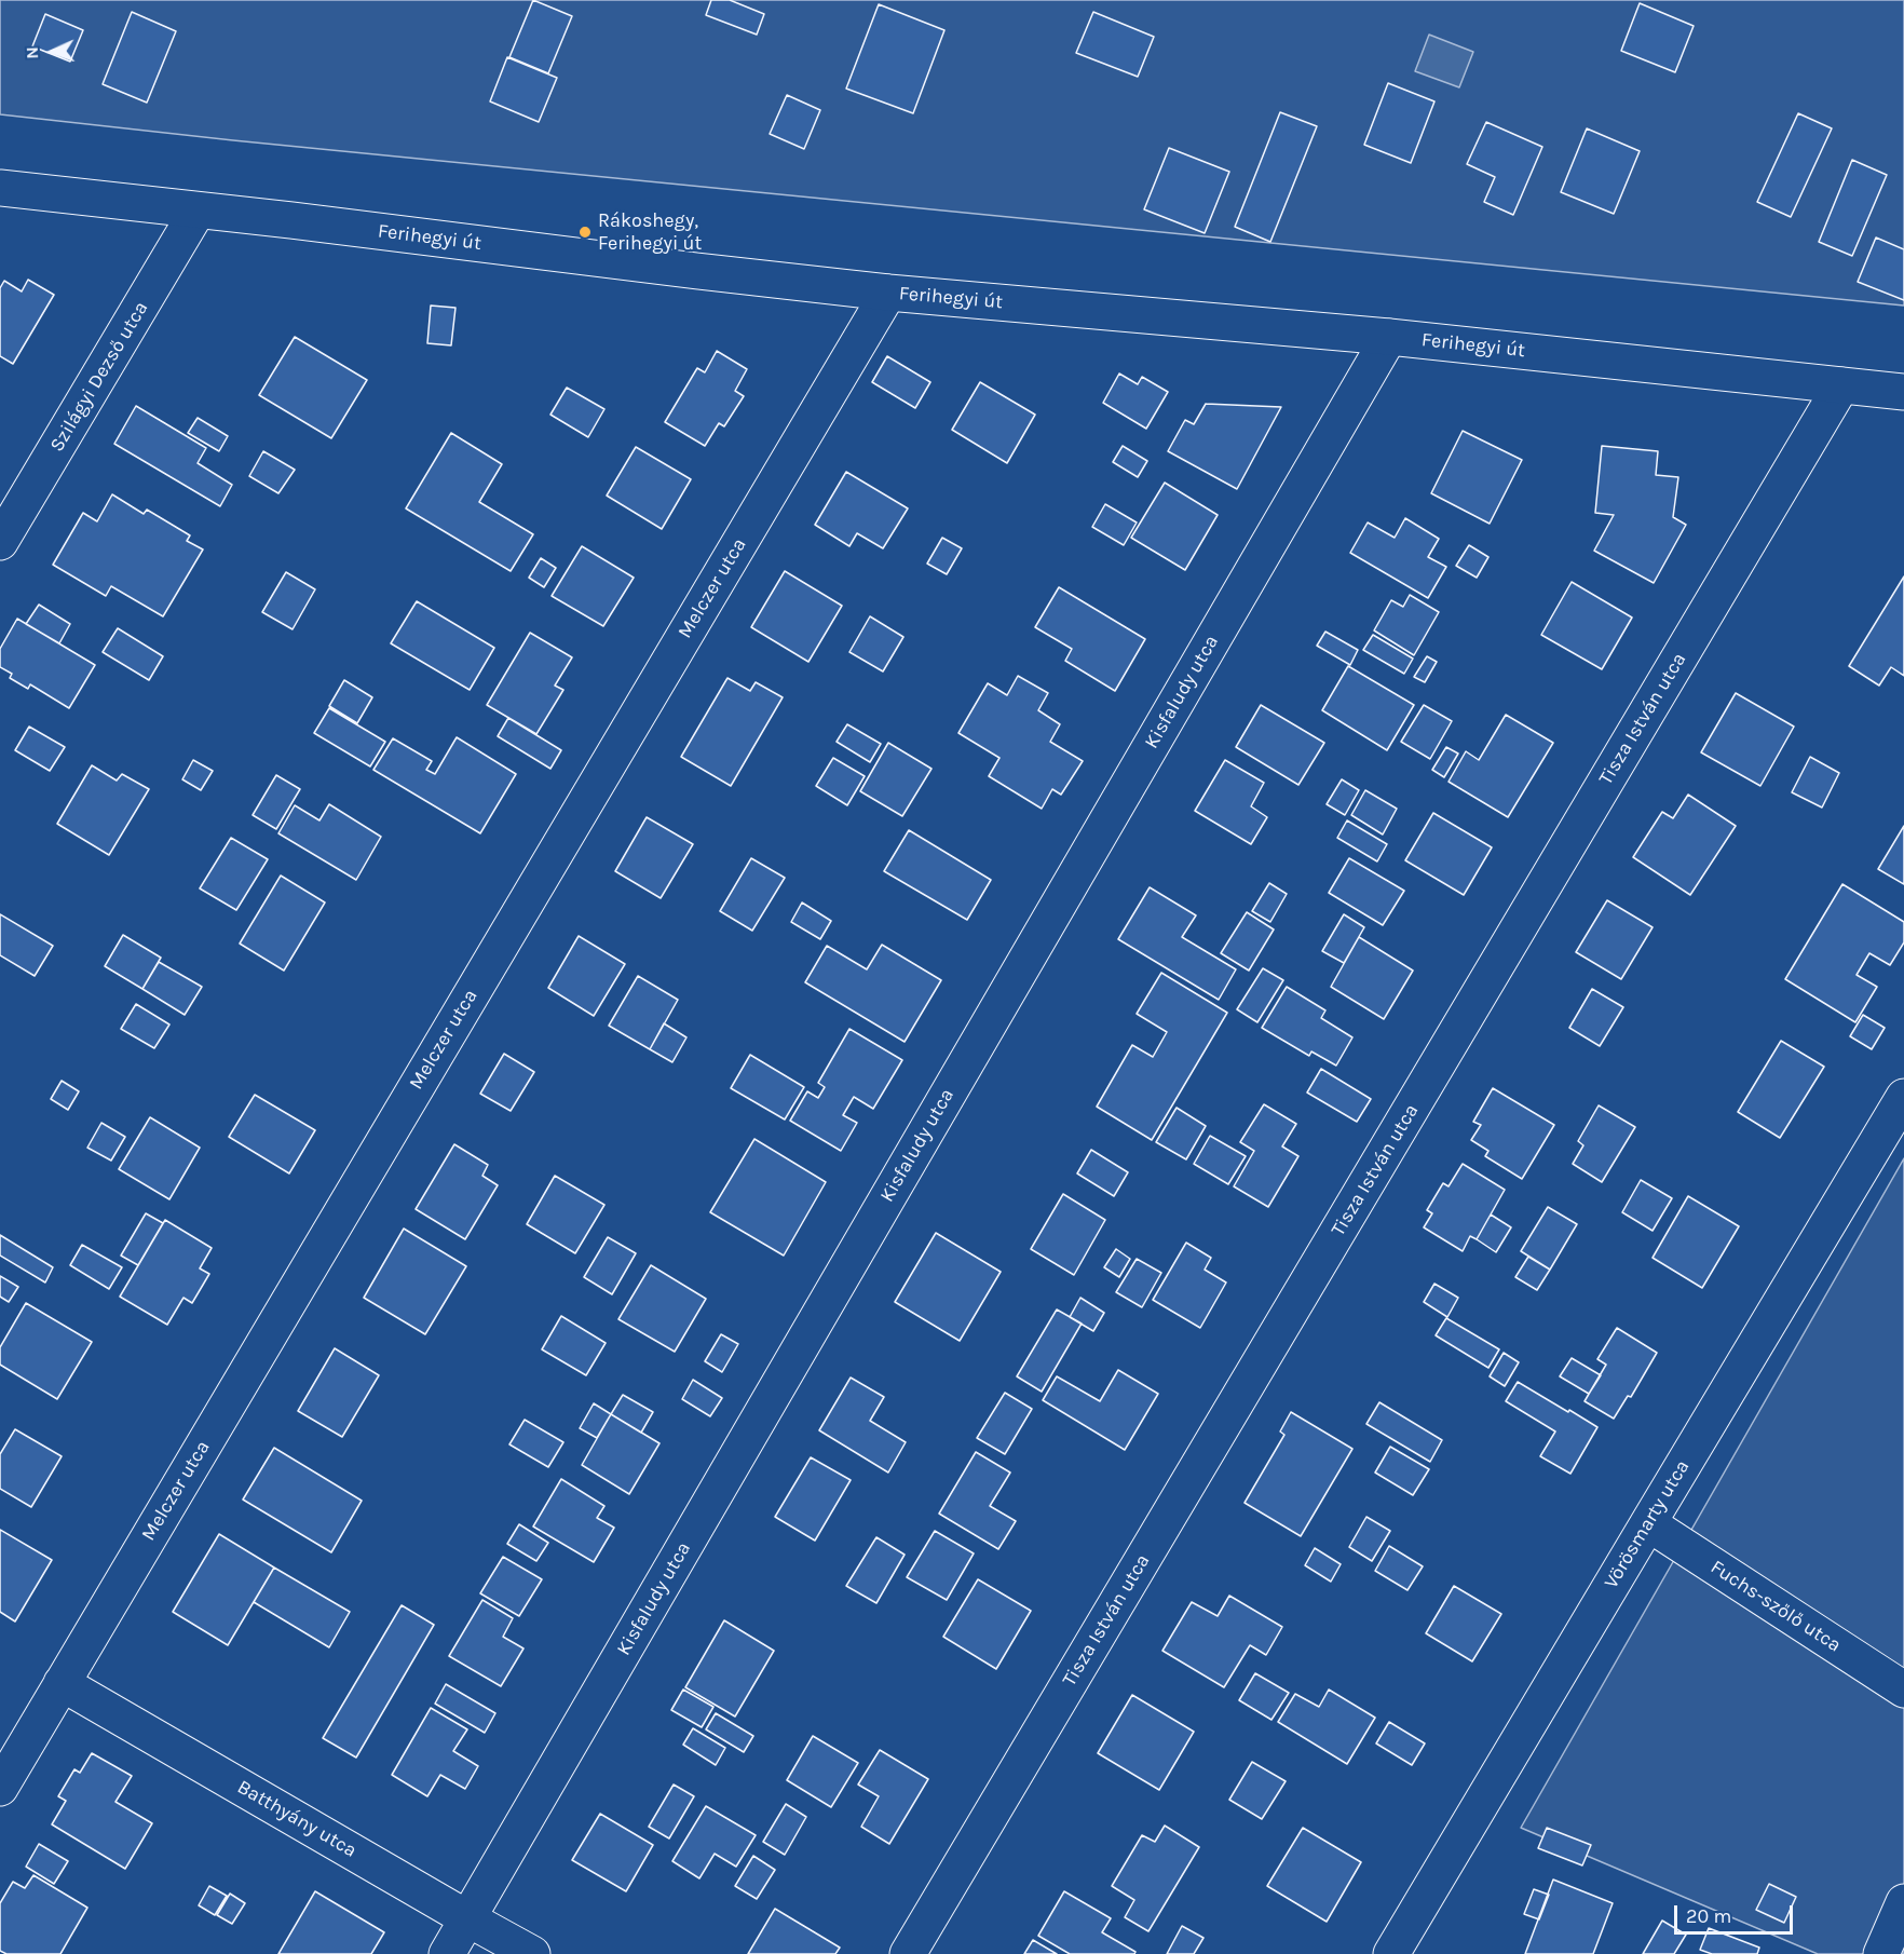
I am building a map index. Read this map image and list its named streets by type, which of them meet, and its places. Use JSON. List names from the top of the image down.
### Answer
{
  "streets": {
    "street": [
      "Ferihegyi út",
      "Szilágyi Dezső utca",
      "Melczer utca",
      "Kisfaludy utca",
      "Tisza István utca",
      "Vörösmarty utca",
      "Fuchs-szőlő utca",
      "Batthyány utca"
    ]
  },
  "crossings": [
    ["Ferihegyi út", "Szilágyi Dezső utca"],
    ["Ferihegyi út", "Melczer utca"],
    ["Ferihegyi út", "Kisfaludy utca"],
    ["Ferihegyi út", "Tisza István utca"],
    ["Melczer utca", "Batthyány utca"],
    ["Kisfaludy utca", "Batthyány utca"],
    ["Vörösmarty utca", "Fuchs-szőlő utca"]
  ],
  "places": ["Rákoshegy, Ferihegyi út"],
  "scale_bar": "20 m",
  "north": "left"
}
